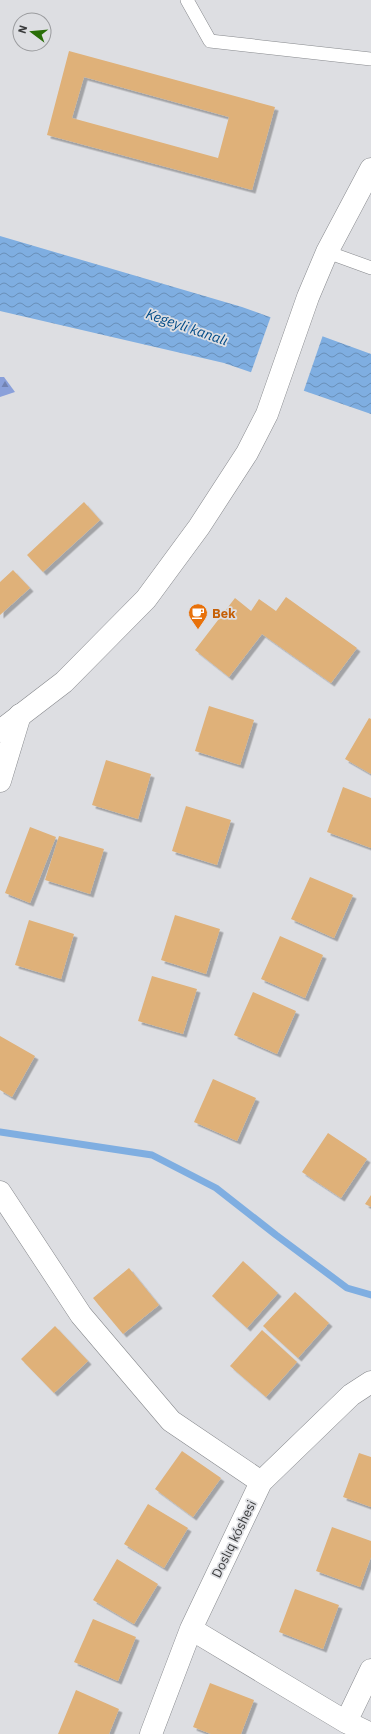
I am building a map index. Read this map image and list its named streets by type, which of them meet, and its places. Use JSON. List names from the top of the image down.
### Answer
{
  "streets": {
    "street": ["Doslıq kóshesi"]
  },
  "water": ["Kegeyli kanalı"],
  "places": {
    "cafe": ["Bek"]
  },
  "north": "left"
}
